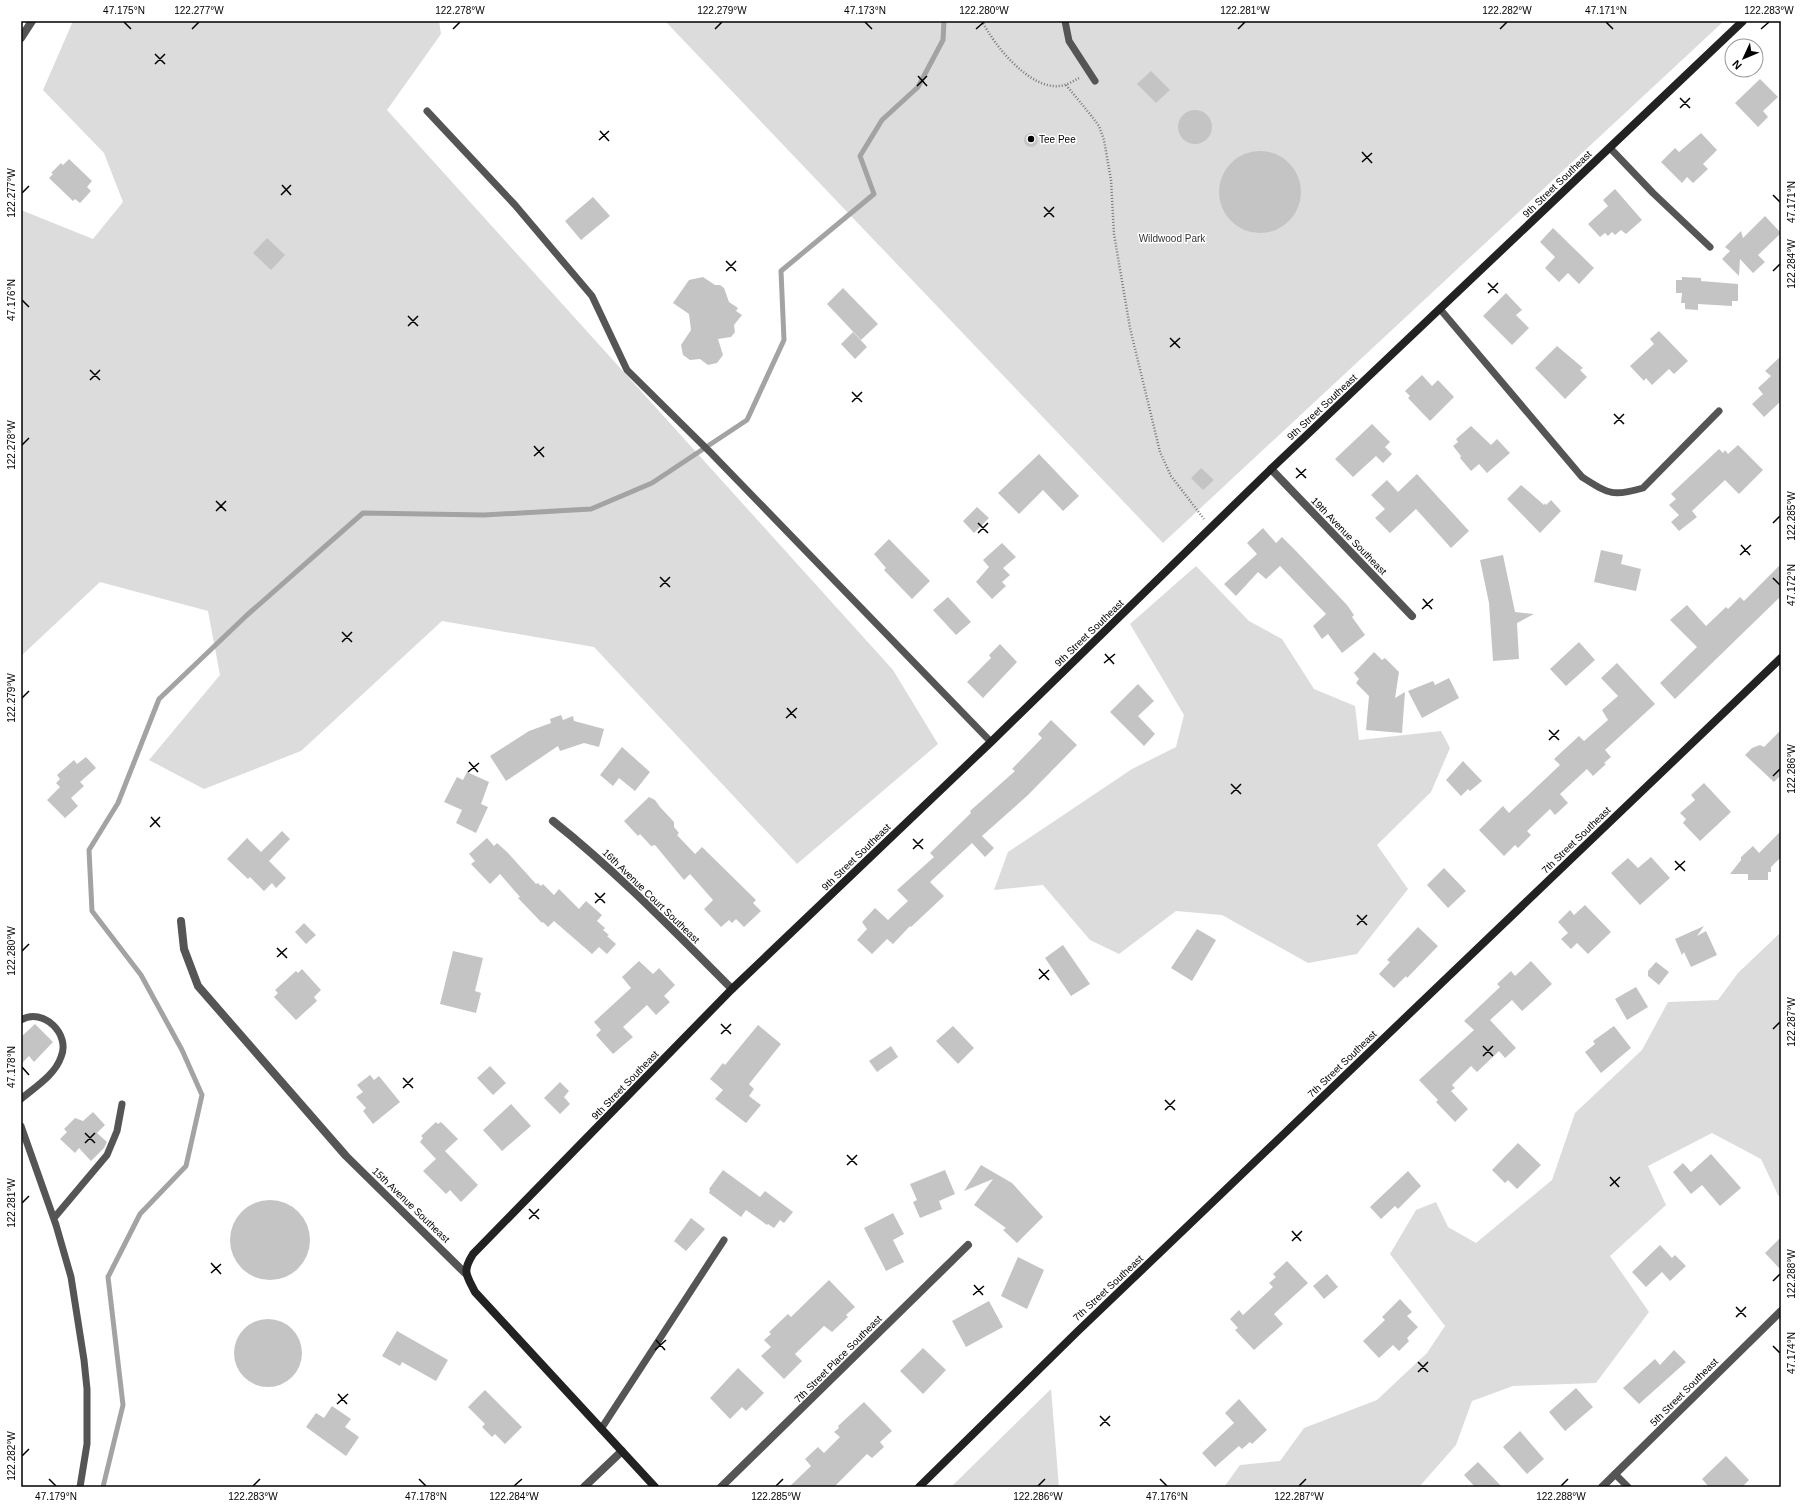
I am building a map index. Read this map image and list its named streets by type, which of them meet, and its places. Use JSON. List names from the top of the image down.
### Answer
{
  "streets": {
    "street": [
      "9th Street Southeast",
      "19th Avenue Southeast",
      "7th Street Southeast",
      "16th Avenue Court Southeast",
      "15th Avenue Southeast",
      "7th Street Place Southeast",
      "5th Street Southeast"
    ]
  },
  "crossings": [
    ["9th Street Southeast", "19th Avenue Southeast"],
    ["9th Street Southeast", "16th Avenue Court Southeast"],
    ["9th Street Southeast", "15th Avenue Southeast"]
  ],
  "parks": ["Wildwood Park"],
  "places": ["Tee Pee"],
  "north": "bottom left",
  "coordinates": [
    "47.175°N",
    "122.277°W",
    "122.278°W",
    "122.279°W",
    "47.173°N",
    "122.280°W",
    "122.281°W",
    "122.282°W",
    "47.171°N",
    "122.283°W",
    "122.284°W",
    "47.176°N",
    "122.285°W",
    "47.172°N",
    "122.286°W",
    "122.287°W",
    "47.178°N",
    "122.288°W",
    "47.174°N",
    "47.179°N"
  ]
}
